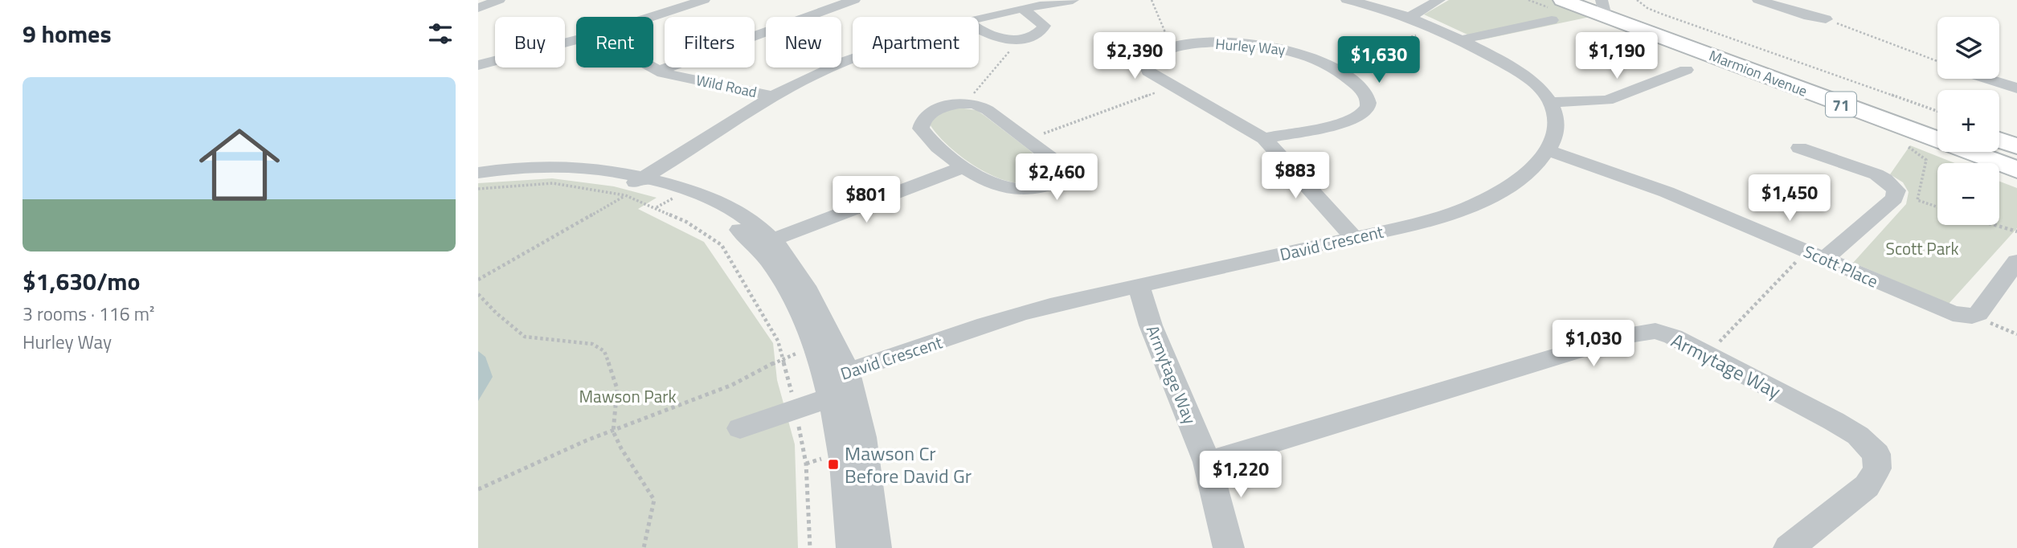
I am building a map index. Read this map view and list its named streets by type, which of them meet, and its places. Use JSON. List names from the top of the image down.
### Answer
{
  "streets": {
    "highway": ["Marmion Avenue", "71"],
    "street": [
      "Hurley Way",
      "Wild Road",
      "David Crescent",
      "Scott Place",
      "Armytage Way"
    ]
  },
  "crossings": [
    ["Hurley Way", "David Crescent"],
    ["David Crescent", "Scott Place"],
    ["David Crescent", "Armytage Way"]
  ],
  "parks": ["Scott Park", "Mawson Park"],
  "places": {
    "transit": ["Mawson Cr Before David Gr"]
  },
  "page": {
    "heading": "9 homes",
    "map_buttons": ["+", "−"],
    "chip": [
      "Buy",
      "Rent",
      "Filters",
      "New",
      "Apartment"
    ],
    "price": [
      "$2,390",
      "$1,190",
      "$1,630",
      "$883",
      "$2,460",
      "$1,450",
      "$801",
      "$1,030",
      "$1,220"
    ],
    "list": [
      {
        "name": "$1,630/mo",
        "note": "3 rooms · 116 m² · Hurley Way"
      }
    ]
  }
}
